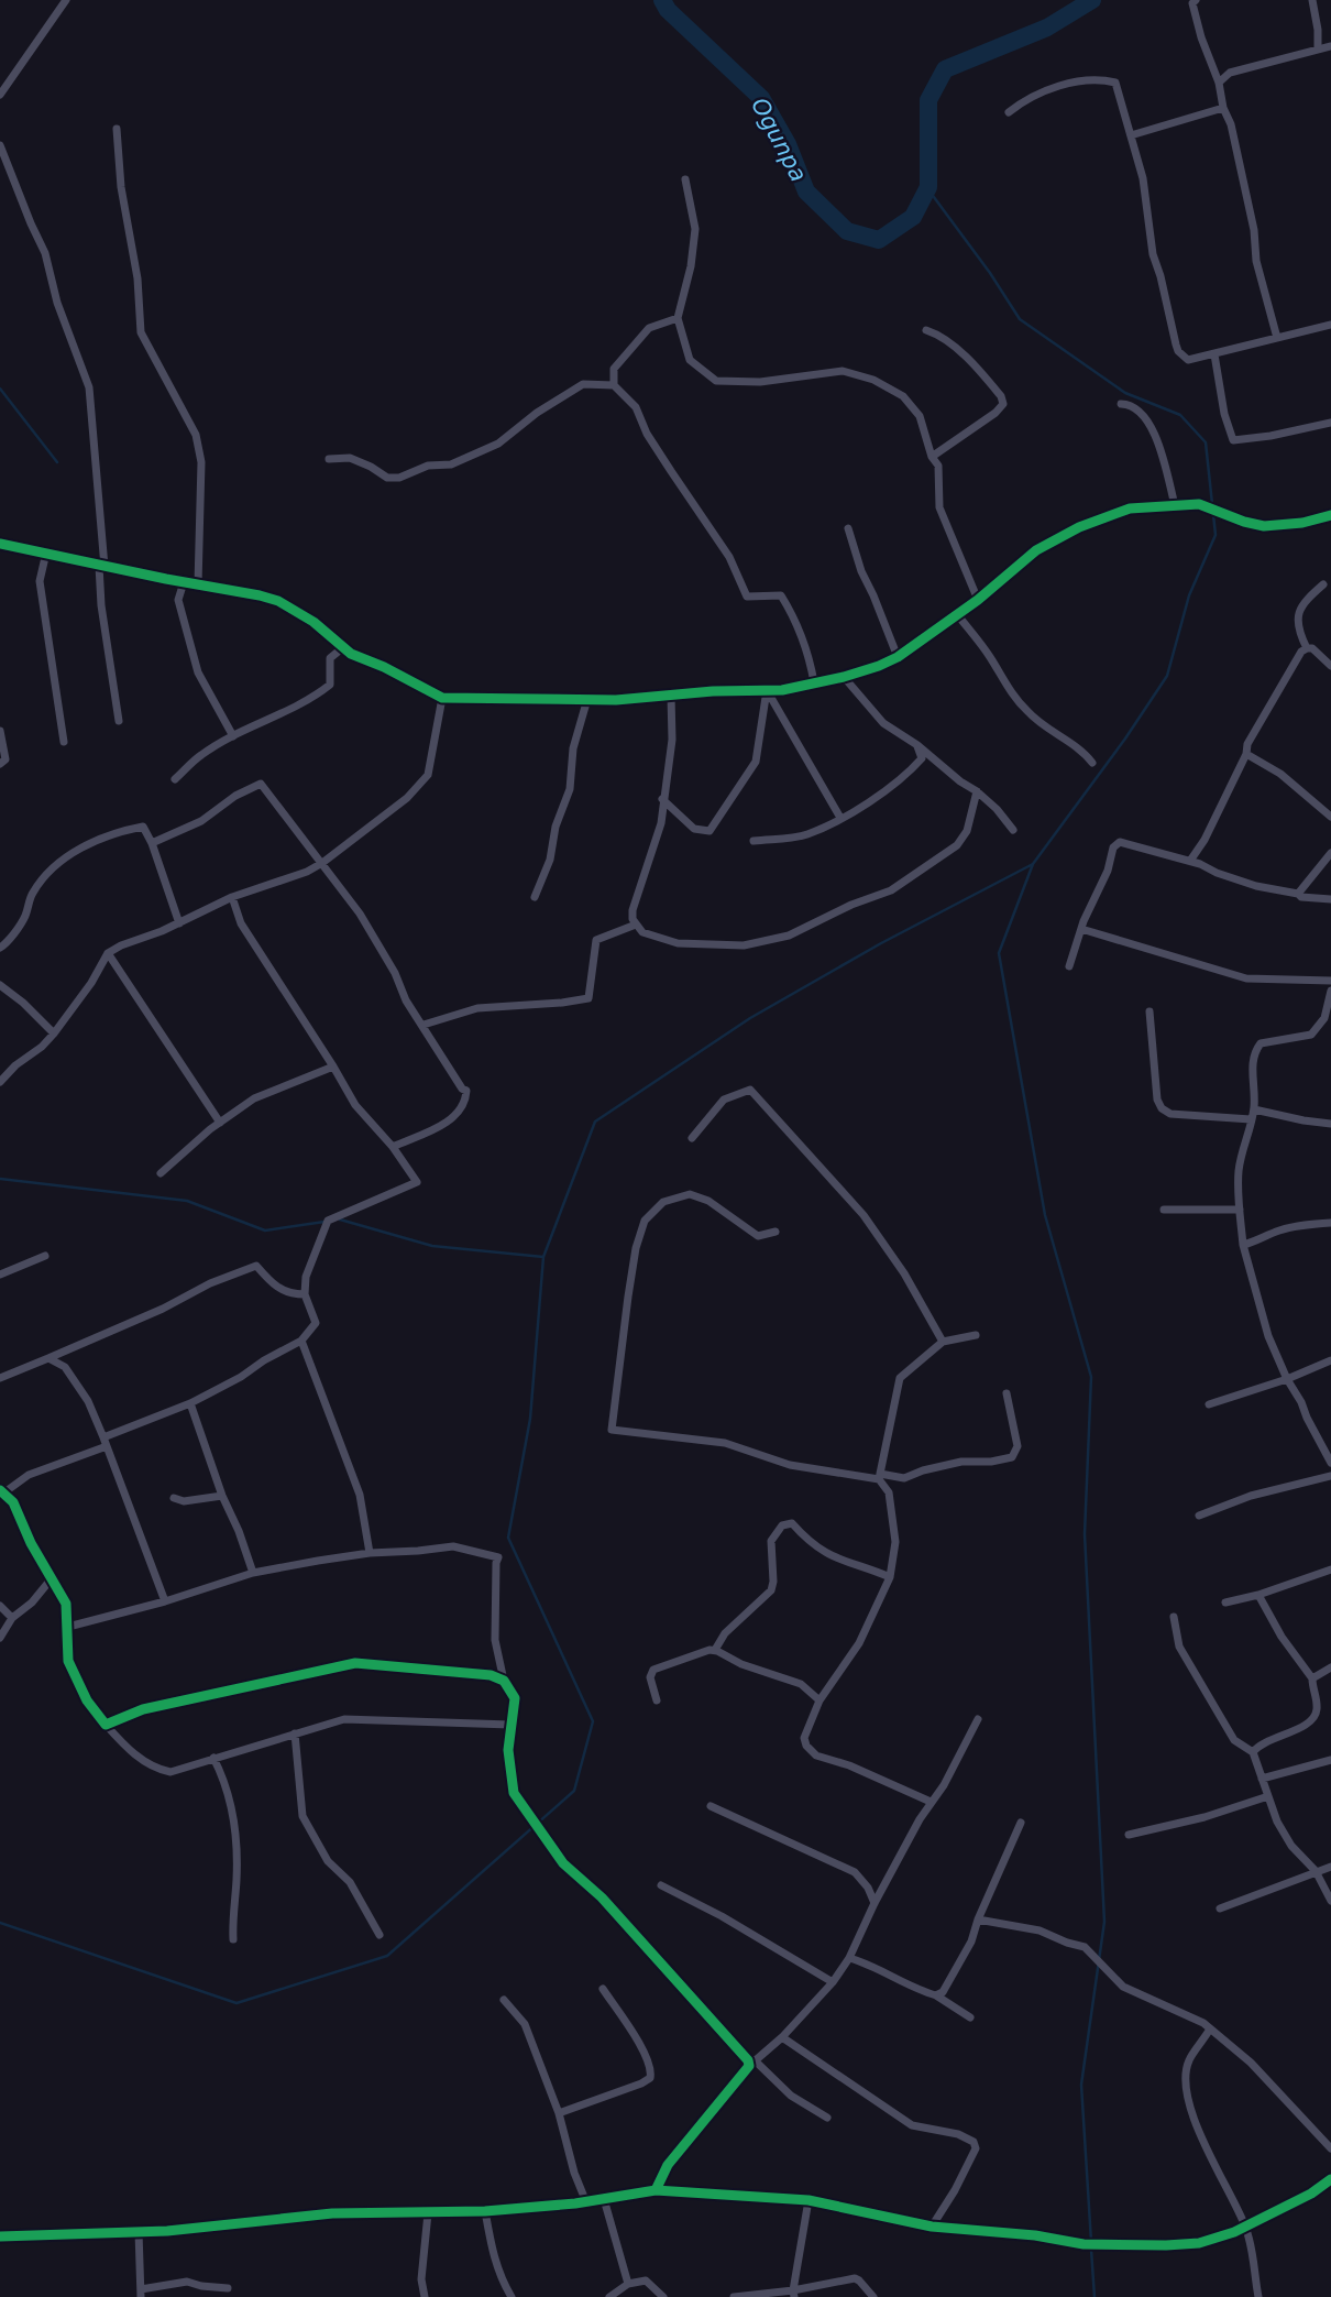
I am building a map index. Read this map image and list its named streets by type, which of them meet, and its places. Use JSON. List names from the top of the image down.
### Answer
{
  "water": ["Ogunpa"]
}
